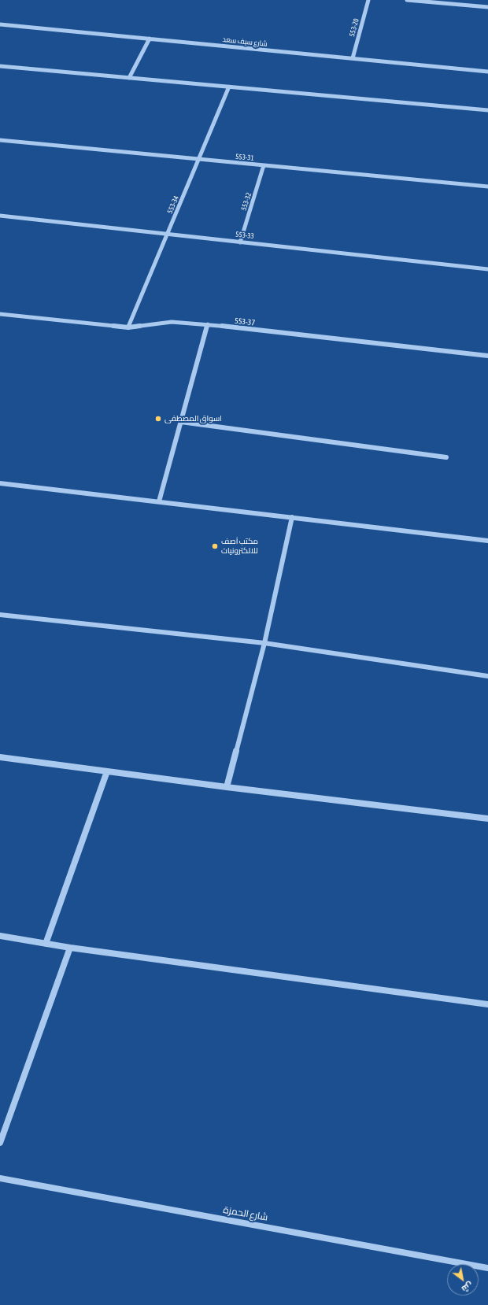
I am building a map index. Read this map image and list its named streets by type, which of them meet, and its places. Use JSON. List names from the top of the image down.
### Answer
{
  "streets": {
    "street": [
      "553-20",
      "شارع سيف سعد",
      "553-31",
      "553-32",
      "553-34",
      "553-33",
      "553-37",
      "شارع الحمزة"
    ]
  },
  "crossings": [
    ["553-20", "شارع سيف سعد"],
    ["553-31", "553-32"],
    ["553-31", "553-34"],
    ["553-32", "553-33"],
    ["553-34", "553-33"],
    ["553-34", "553-37"]
  ],
  "places": ["اسواق المصطفى", "مكتب آصف للالكترونيات"],
  "north": "bottom right"
}
